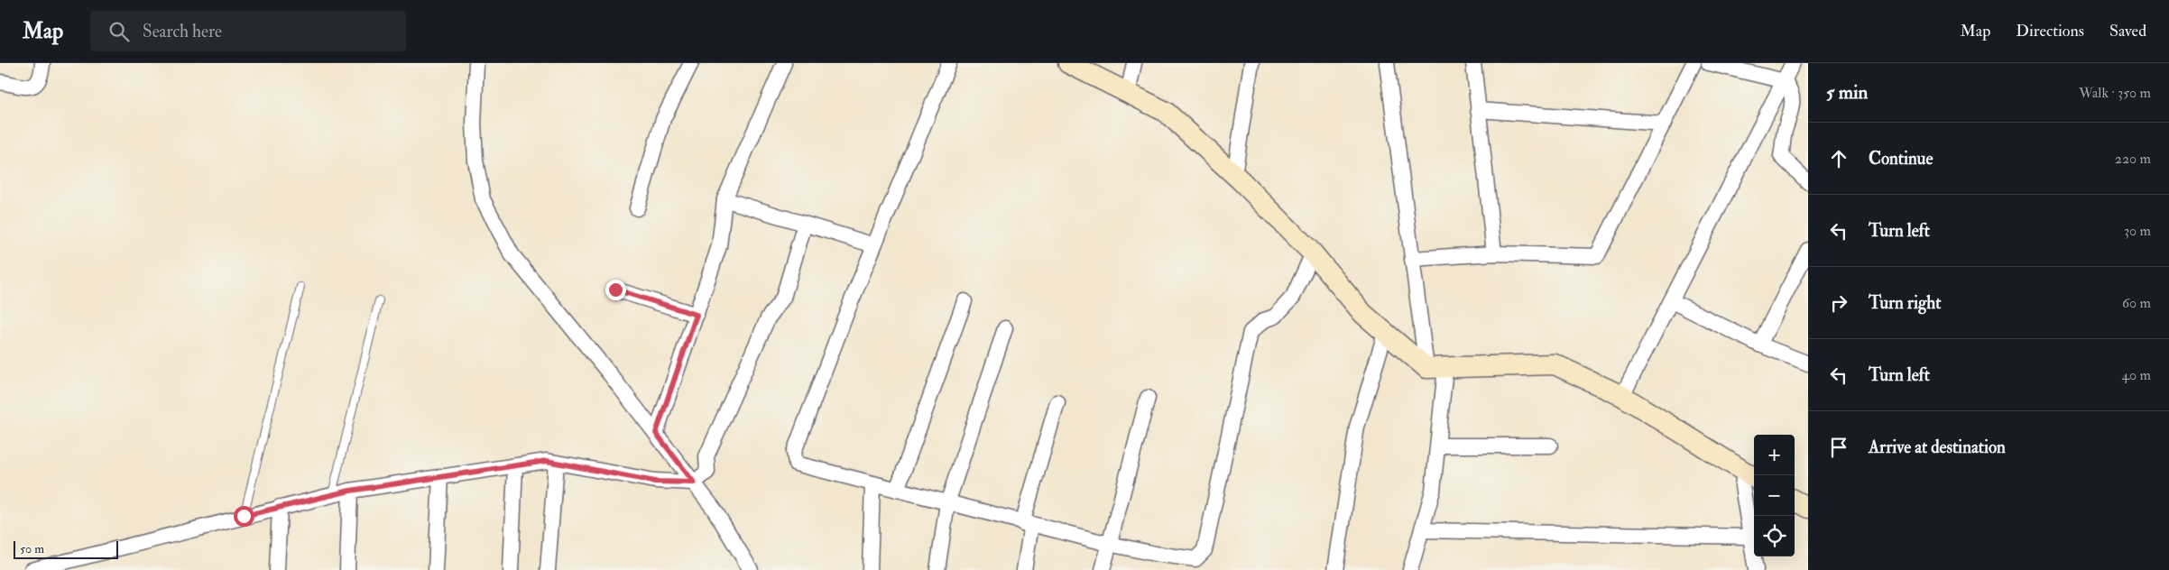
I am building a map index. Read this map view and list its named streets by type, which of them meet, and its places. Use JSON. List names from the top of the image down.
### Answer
{
  "scale_bar": "50 m",
  "page": {
    "header": "Map",
    "search": "Search here",
    "nav": ["Map", "Directions", "Saved"],
    "heading": ["5 min", "Walk · 350 m"],
    "list": [
      ["Continue", "220 m"],
      ["Turn left", "30 m"],
      ["Turn right", "60 m"],
      ["Turn left", "40 m"],
      "Arrive at destination"
    ],
    "map_buttons": ["+", "−"],
    "scale": "50 m"
  }
}
